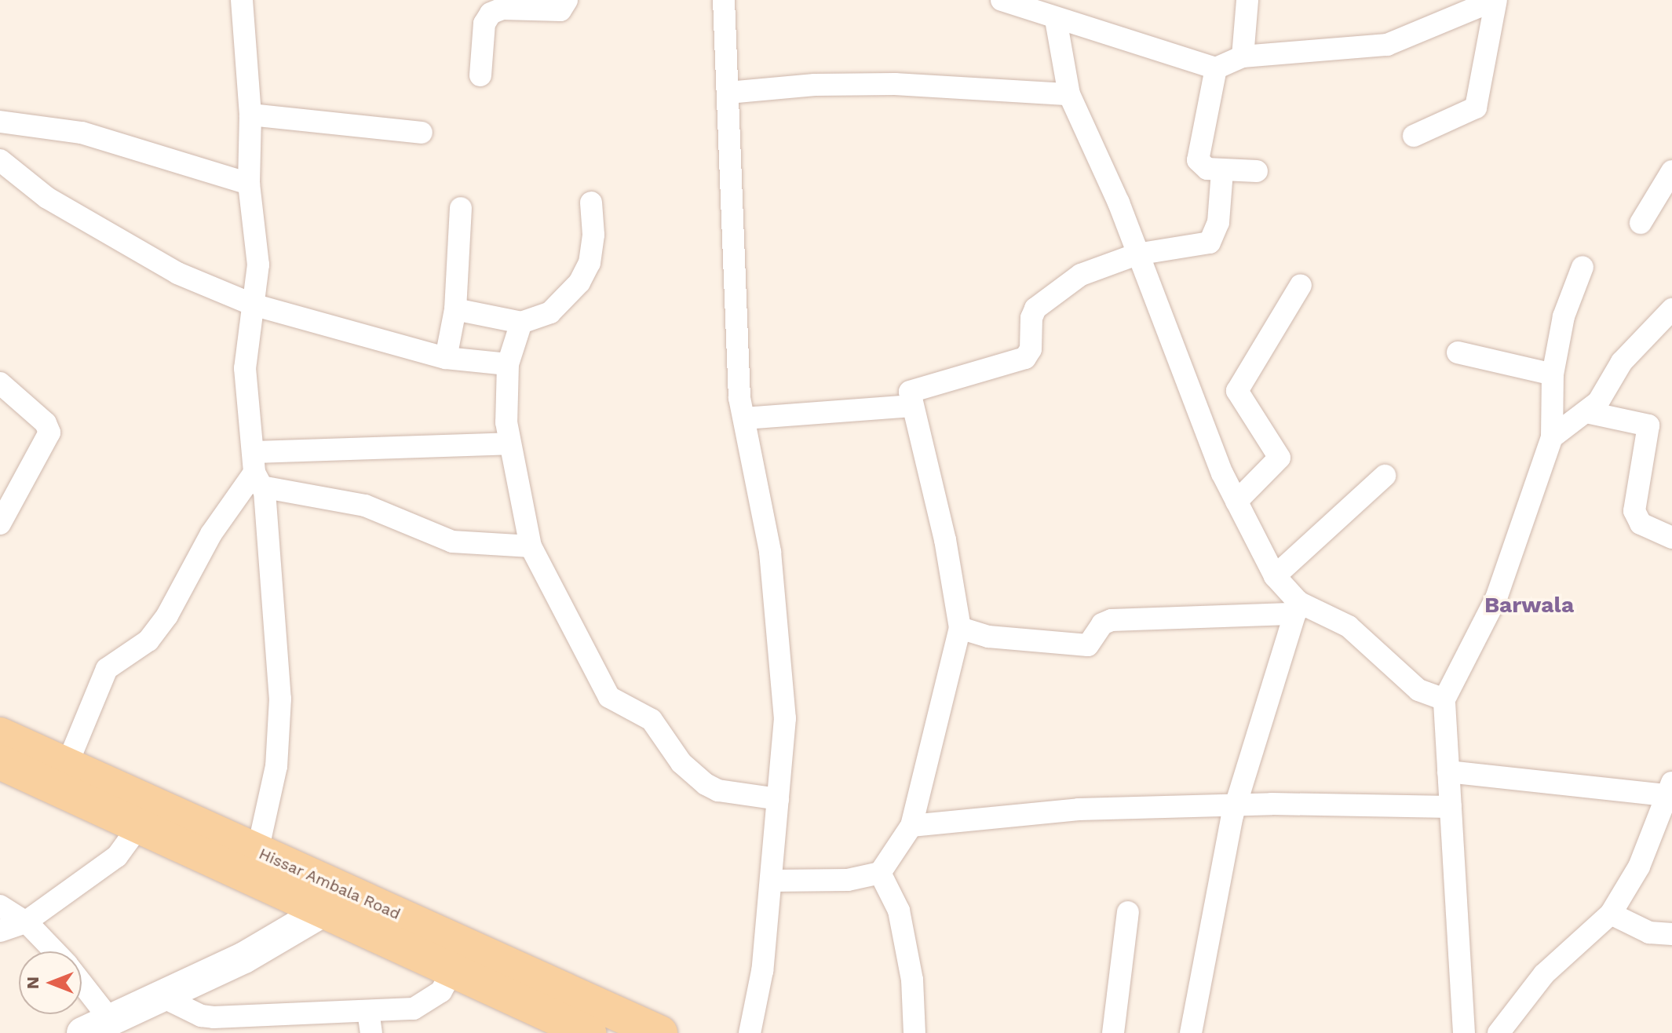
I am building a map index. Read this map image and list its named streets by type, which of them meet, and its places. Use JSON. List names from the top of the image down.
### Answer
{
  "streets": {
    "main road": ["Hissar Ambala Road"]
  },
  "districts": ["Barwala"],
  "north": "left"
}
